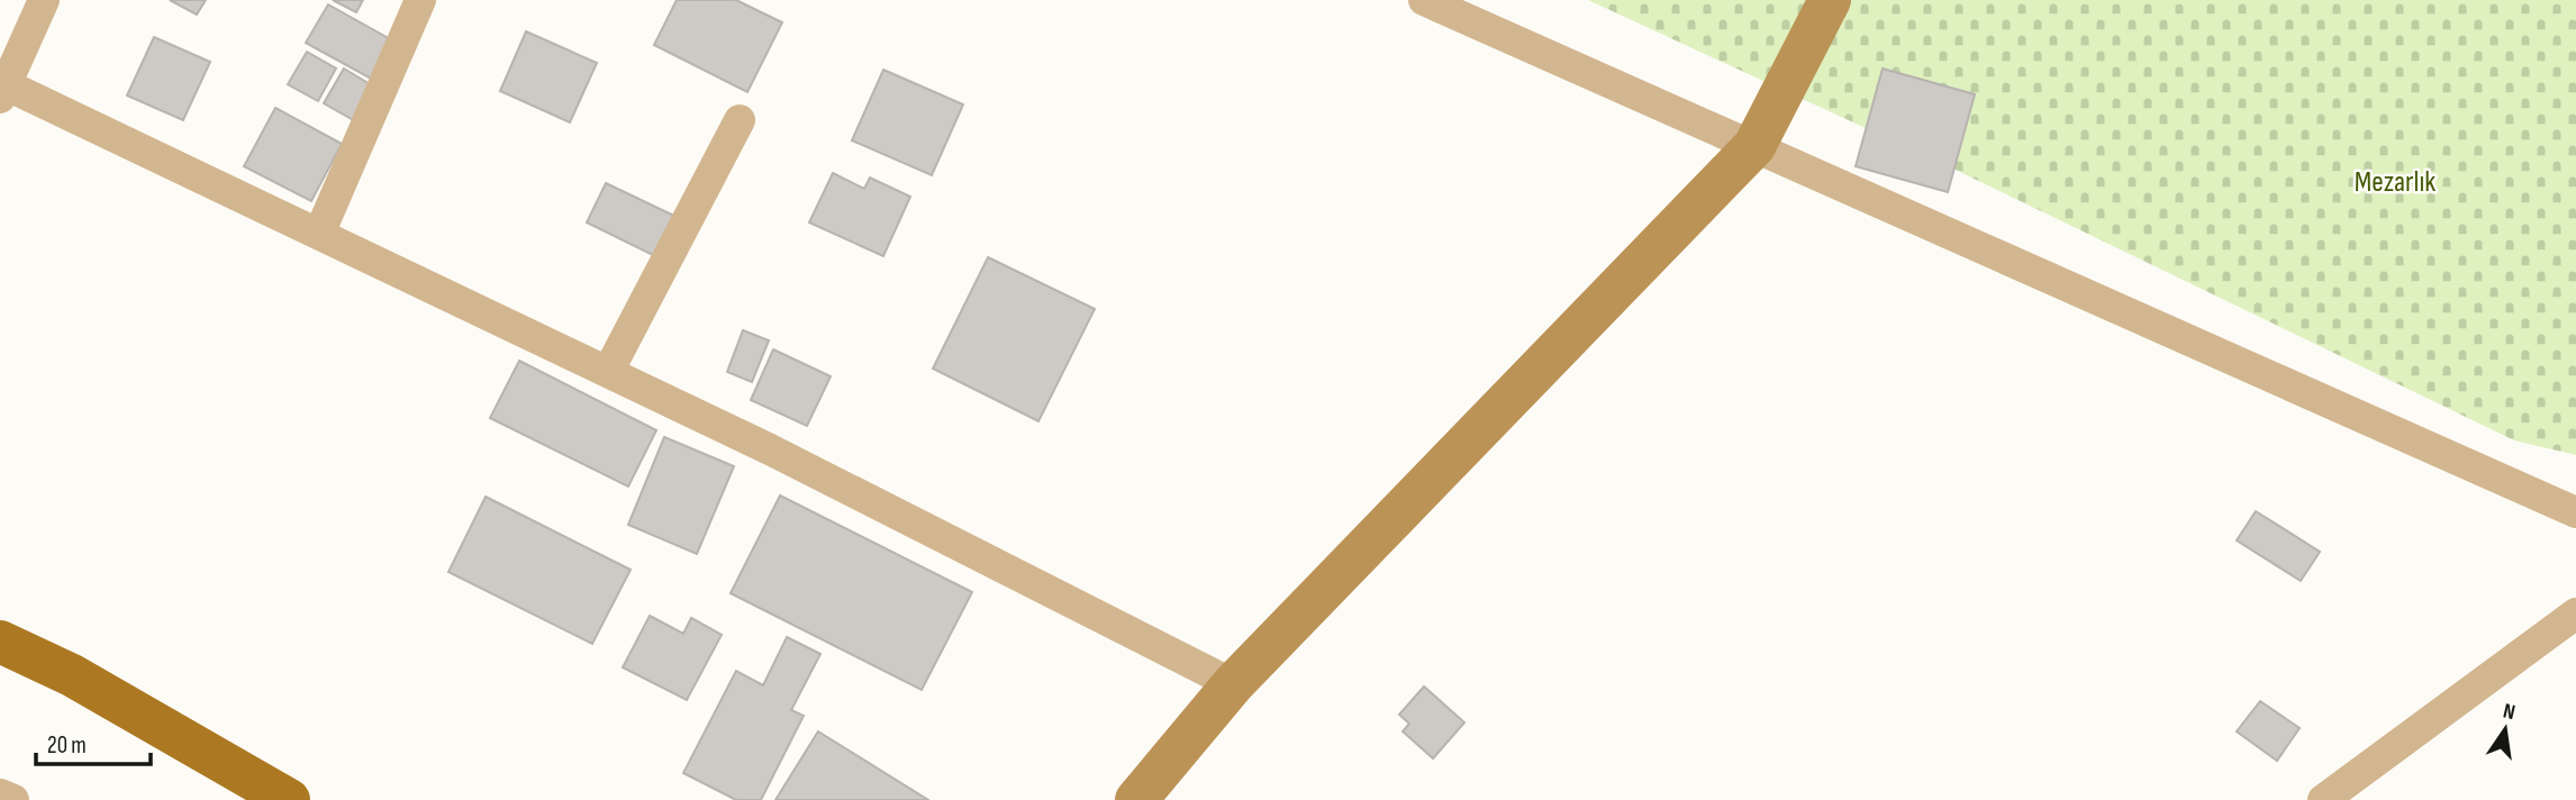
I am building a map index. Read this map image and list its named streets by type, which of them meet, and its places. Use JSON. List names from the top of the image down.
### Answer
{
  "parks": ["Mezarlık"],
  "scale_bar": "20 m",
  "north": "top"
}
